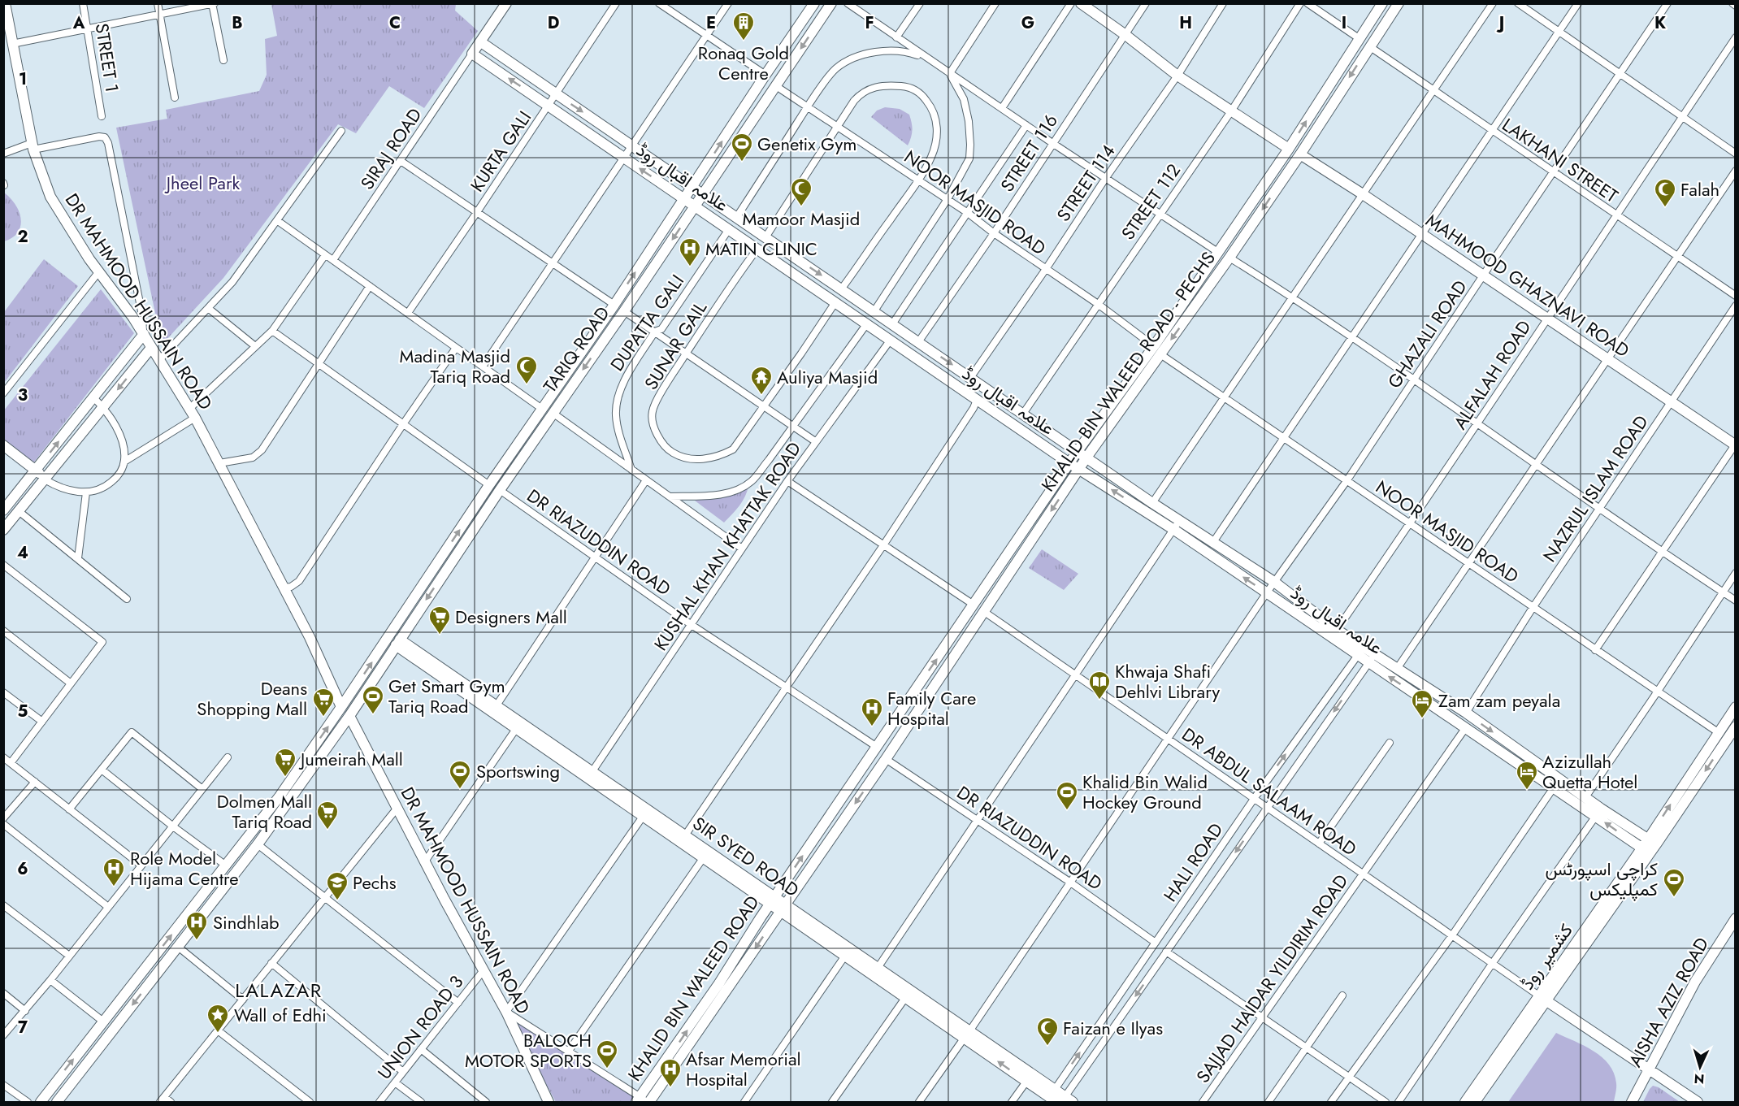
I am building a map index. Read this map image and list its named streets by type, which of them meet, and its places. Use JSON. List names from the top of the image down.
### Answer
{
  "streets": {
    "main road": [
      "علامہ اقبال روڈ",
      "MAHMOOD GHAZNAVI ROAD",
      "DR MAHMOOD HUSSAIN ROAD",
      "TARIQ ROAD",
      "KHALID BIN WALEED ROAD - PECHS",
      "SIR SYED ROAD",
      "کشمیر روڈ",
      "KHALID BIN WALEED ROAD",
      "AISHA AZIZ ROAD"
    ],
    "street": [
      "STREET 1",
      "SIRAJ ROAD",
      "KURTA GALI",
      "STREET 116",
      "LAKHANI STREET",
      "STREET 114",
      "STREET 112",
      "NOOR MASJID ROAD",
      "DUPATTA GALI",
      "GHAZALI ROAD",
      "SUNAR GAIL",
      "ALFALAH ROAD",
      "NAZRUL ISLAM ROAD",
      "DR RIAZUDDIN ROAD",
      "KUSHAL KHAN KHATTAK ROAD",
      "DR ABDUL SALAAM ROAD",
      "HALI ROAD",
      "SAJJAD HAIDAR YILDIRIM ROAD",
      "UNION ROAD 3"
    ]
  },
  "crossings": [
    ["SIRAJ ROAD", "علامہ اقبال روڈ"],
    ["KURTA GALI", "علامہ اقبال روڈ"],
    ["STREET 116", "علامہ اقبال روڈ"],
    ["STREET 116", "NOOR MASJID ROAD"],
    ["LAKHANI STREET", "GHAZALI ROAD"],
    ["LAKHANI STREET", "KHALID BIN WALEED ROAD - PECHS"],
    ["LAKHANI STREET", "ALFALAH ROAD"],
    ["علامہ اقبال روڈ", "STREET 114"],
    ["علامہ اقبال روڈ", "STREET 112"],
    ["علامہ اقبال روڈ", "DUPATTA GALI"],
    ["علامہ اقبال روڈ", "GHAZALI ROAD"],
    ["علامہ اقبال روڈ", "SUNAR GAIL"],
    ["علامہ اقبال روڈ", "TARIQ ROAD"],
    ["علامہ اقبال روڈ", "KHALID BIN WALEED ROAD - PECHS"],
    ["علامہ اقبال روڈ", "ALFALAH ROAD"],
    ["علامہ اقبال روڈ", "NAZRUL ISLAM ROAD"],
    ["علامہ اقبال روڈ", "KUSHAL KHAN KHATTAK ROAD"],
    ["علامہ اقبال روڈ", "HALI ROAD"],
    ["علامہ اقبال روڈ", "کشمیر روڈ"],
    ["علامہ اقبال روڈ", "SAJJAD HAIDAR YILDIRIM ROAD"],
    ["STREET 114", "NOOR MASJID ROAD"],
    ["STREET 112", "NOOR MASJID ROAD"],
    ["NOOR MASJID ROAD", "GHAZALI ROAD"],
    ["NOOR MASJID ROAD", "TARIQ ROAD"],
    ["NOOR MASJID ROAD", "KHALID BIN WALEED ROAD - PECHS"],
    ["NOOR MASJID ROAD", "ALFALAH ROAD"],
    ["NOOR MASJID ROAD", "NAZRUL ISLAM ROAD"],
    ["NOOR MASJID ROAD", "کشمیر روڈ"],
    ["MAHMOOD GHAZNAVI ROAD", "GHAZALI ROAD"],
    ["MAHMOOD GHAZNAVI ROAD", "KHALID BIN WALEED ROAD - PECHS"],
    ["MAHMOOD GHAZNAVI ROAD", "ALFALAH ROAD"],
    ["MAHMOOD GHAZNAVI ROAD", "NAZRUL ISLAM ROAD"],
    ["DR MAHMOOD HUSSAIN ROAD", "TARIQ ROAD"],
    ["DR MAHMOOD HUSSAIN ROAD", "UNION ROAD 3"],
    ["GHAZALI ROAD", "DR RIAZUDDIN ROAD"],
    ["GHAZALI ROAD", "DR ABDUL SALAAM ROAD"],
    ["GHAZALI ROAD", "SIR SYED ROAD"],
    ["TARIQ ROAD", "DR RIAZUDDIN ROAD"],
    ["TARIQ ROAD", "SIR SYED ROAD"],
    ["KHALID BIN WALEED ROAD - PECHS", "DR RIAZUDDIN ROAD"],
    ["KHALID BIN WALEED ROAD - PECHS", "DR ABDUL SALAAM ROAD"],
    ["KHALID BIN WALEED ROAD - PECHS", "KHALID BIN WALEED ROAD"],
    ["DR RIAZUDDIN ROAD", "KUSHAL KHAN KHATTAK ROAD"],
    ["DR RIAZUDDIN ROAD", "HALI ROAD"],
    ["DR RIAZUDDIN ROAD", "KHALID BIN WALEED ROAD"],
    ["KUSHAL KHAN KHATTAK ROAD", "SIR SYED ROAD"],
    ["DR ABDUL SALAAM ROAD", "HALI ROAD"],
    ["DR ABDUL SALAAM ROAD", "کشمیر روڈ"],
    ["DR ABDUL SALAAM ROAD", "SAJJAD HAIDAR YILDIRIM ROAD"],
    ["SIR SYED ROAD", "HALI ROAD"],
    ["SIR SYED ROAD", "KHALID BIN WALEED ROAD"]
  ],
  "districts": ["LALAZAR"],
  "parks": ["Jheel Park"],
  "places": {
    "building": ["Ronaq Gold Centre"],
    "sports": [
      "Genetix Gym",
      "Get Smart Gym Tariq Road",
      "Sportswing",
      "Khalid Bin Walid Hockey Ground",
      "کراچی اسپورٹس کمپلیکس",
      "BALOCH MOTOR SPORTS"
    ],
    "mosque": [
      "Mamoor Masjid",
      "Falah",
      "Madina Masjid Tariq Road",
      "Faizan e Ilyas"
    ],
    "hospital": [
      "MATIN CLINIC",
      "Family Care Hospital",
      "Role Model Hijama Centre",
      "Sindhlab",
      "Afsar Memorial Hospital"
    ],
    "temple": ["Auliya Masjid"],
    "supermarket": [
      "Designers Mall",
      "Deans Shopping Mall",
      "Jumeirah Mall",
      "Dolmen Mall Tariq Road"
    ],
    "library": ["Khwaja Shafi Dehlvi Library"],
    "hotel": ["Zam zam peyala", "Azizullah Quetta Hotel"],
    "school or university": ["Pechs"],
    "place": ["Wall of Edhi"]
  },
  "north": "bottom",
  "grid": {
    "columns": [
      "A",
      "B",
      "C",
      "D",
      "E",
      "F",
      "G",
      "H",
      "I",
      "J",
      "K"
    ],
    "rows": [
      "1",
      "2",
      "3",
      "4",
      "5",
      "6",
      "7"
    ]
  }
}
